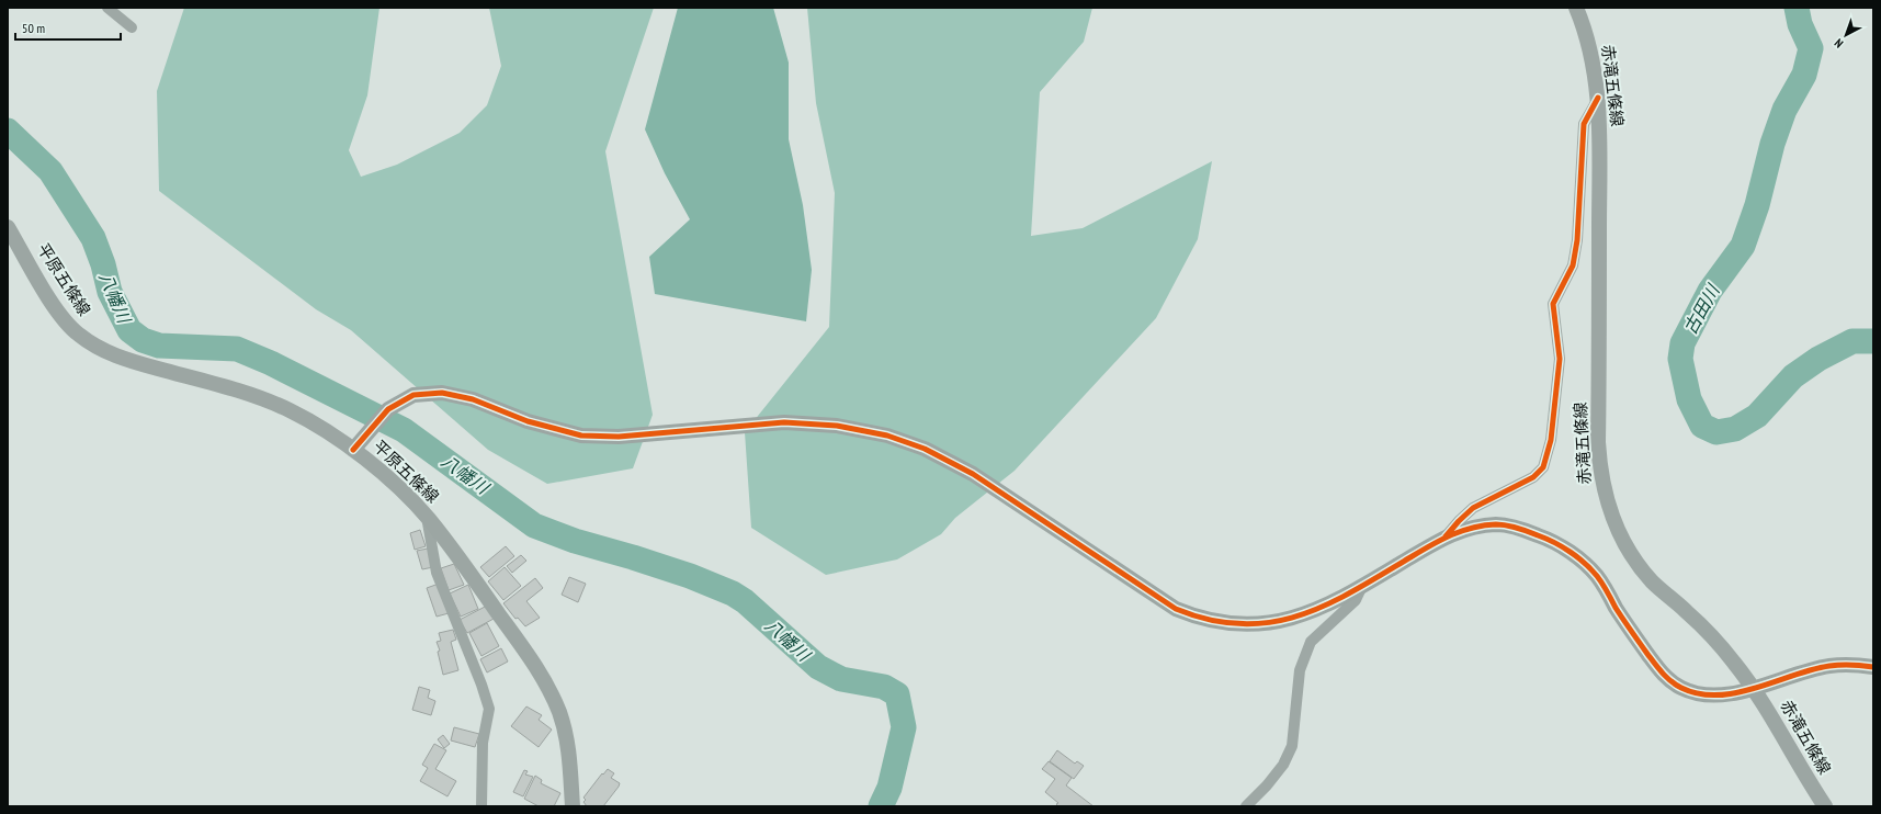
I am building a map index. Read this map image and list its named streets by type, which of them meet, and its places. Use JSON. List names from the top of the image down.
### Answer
{
  "streets": {
    "main road": ["赤滝五條線", "平原五條線"]
  },
  "water": ["八幡川", "古田川"],
  "scale_bar": "50 m",
  "north": "bottom left"
}
